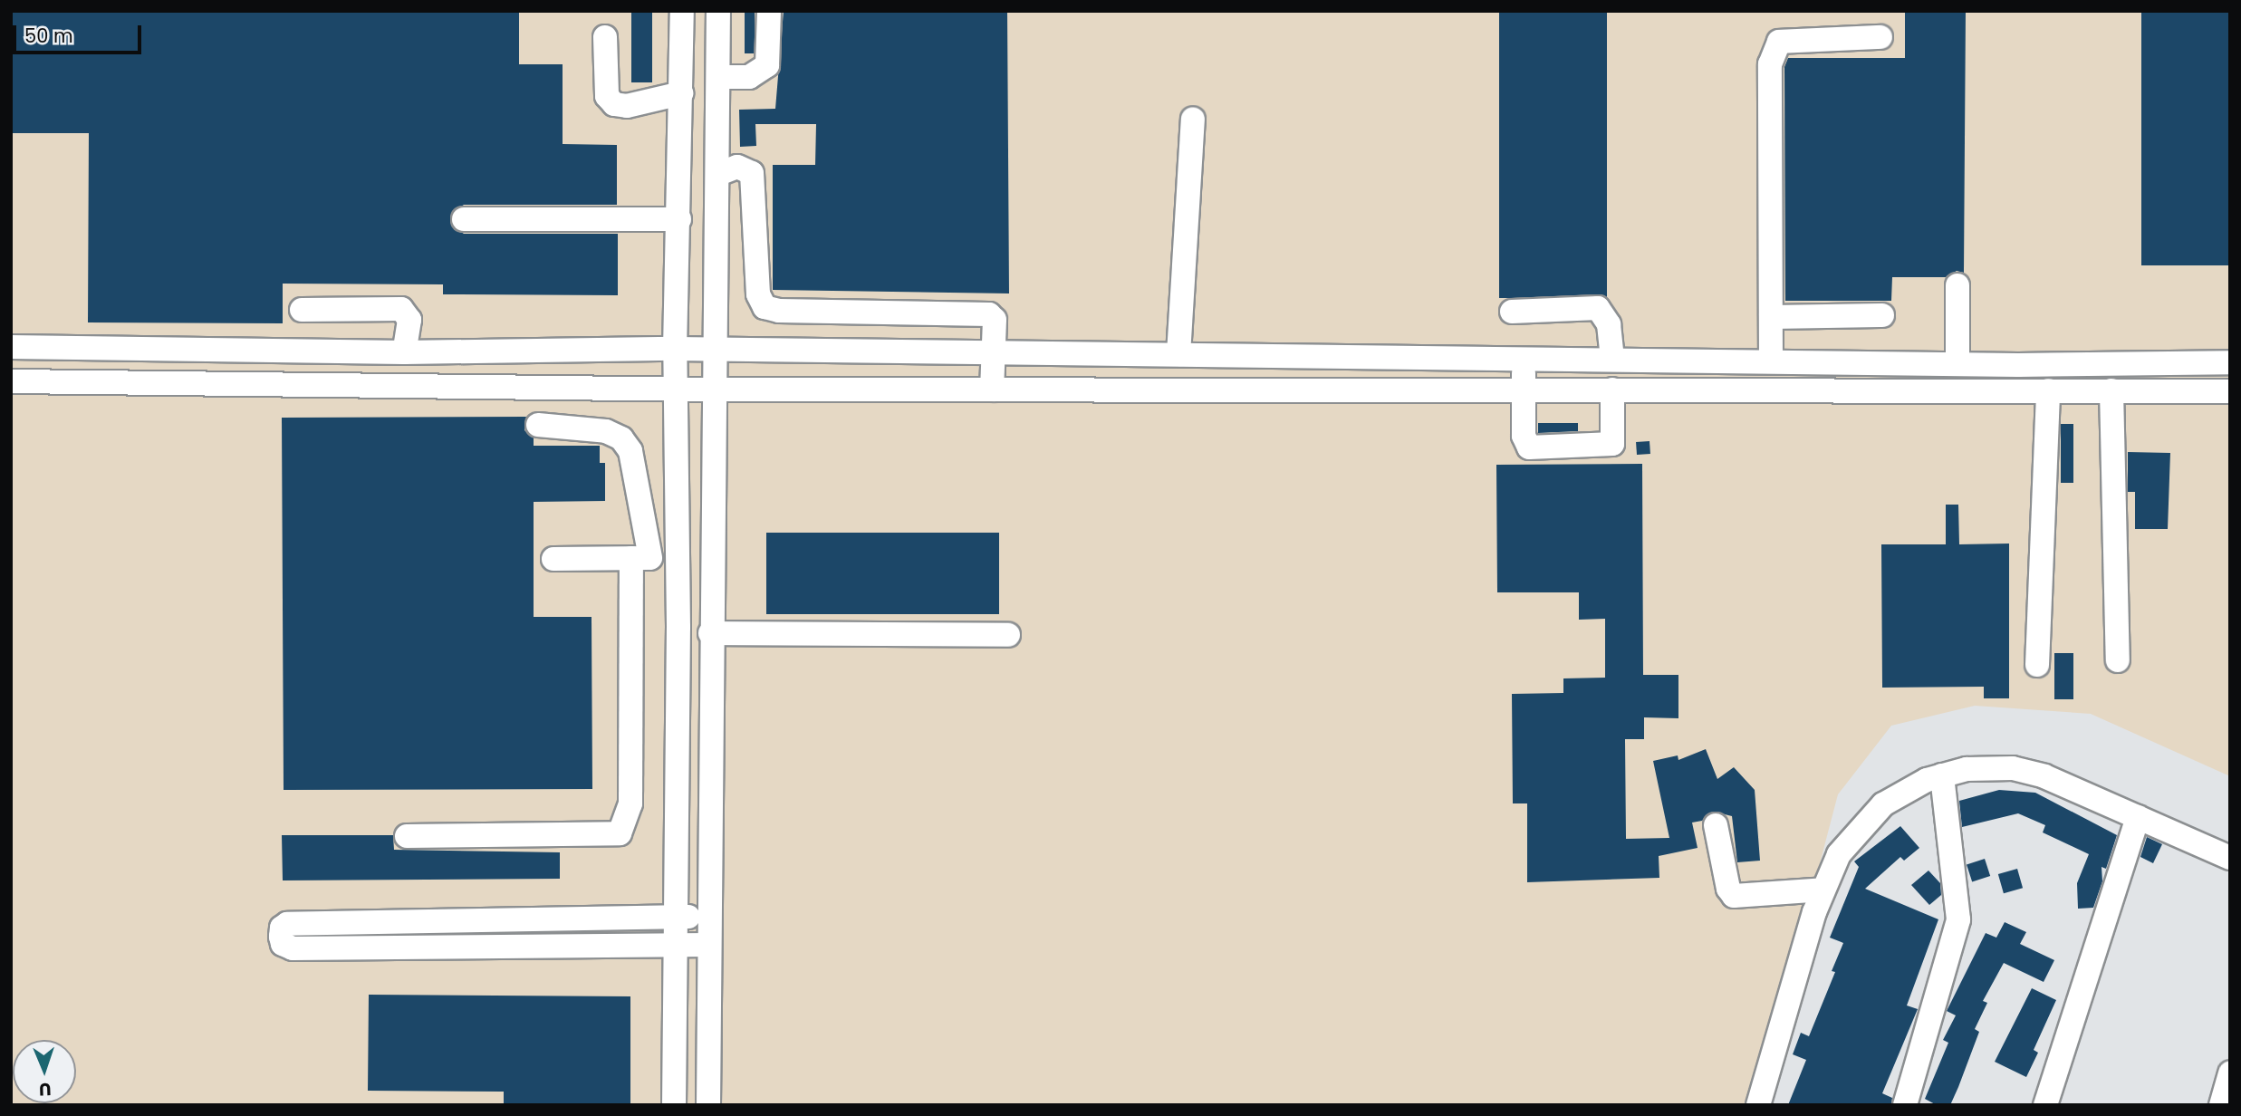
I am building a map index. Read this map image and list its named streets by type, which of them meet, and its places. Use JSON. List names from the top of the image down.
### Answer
{
  "scale_bar": "50 m",
  "north": "bottom"
}
